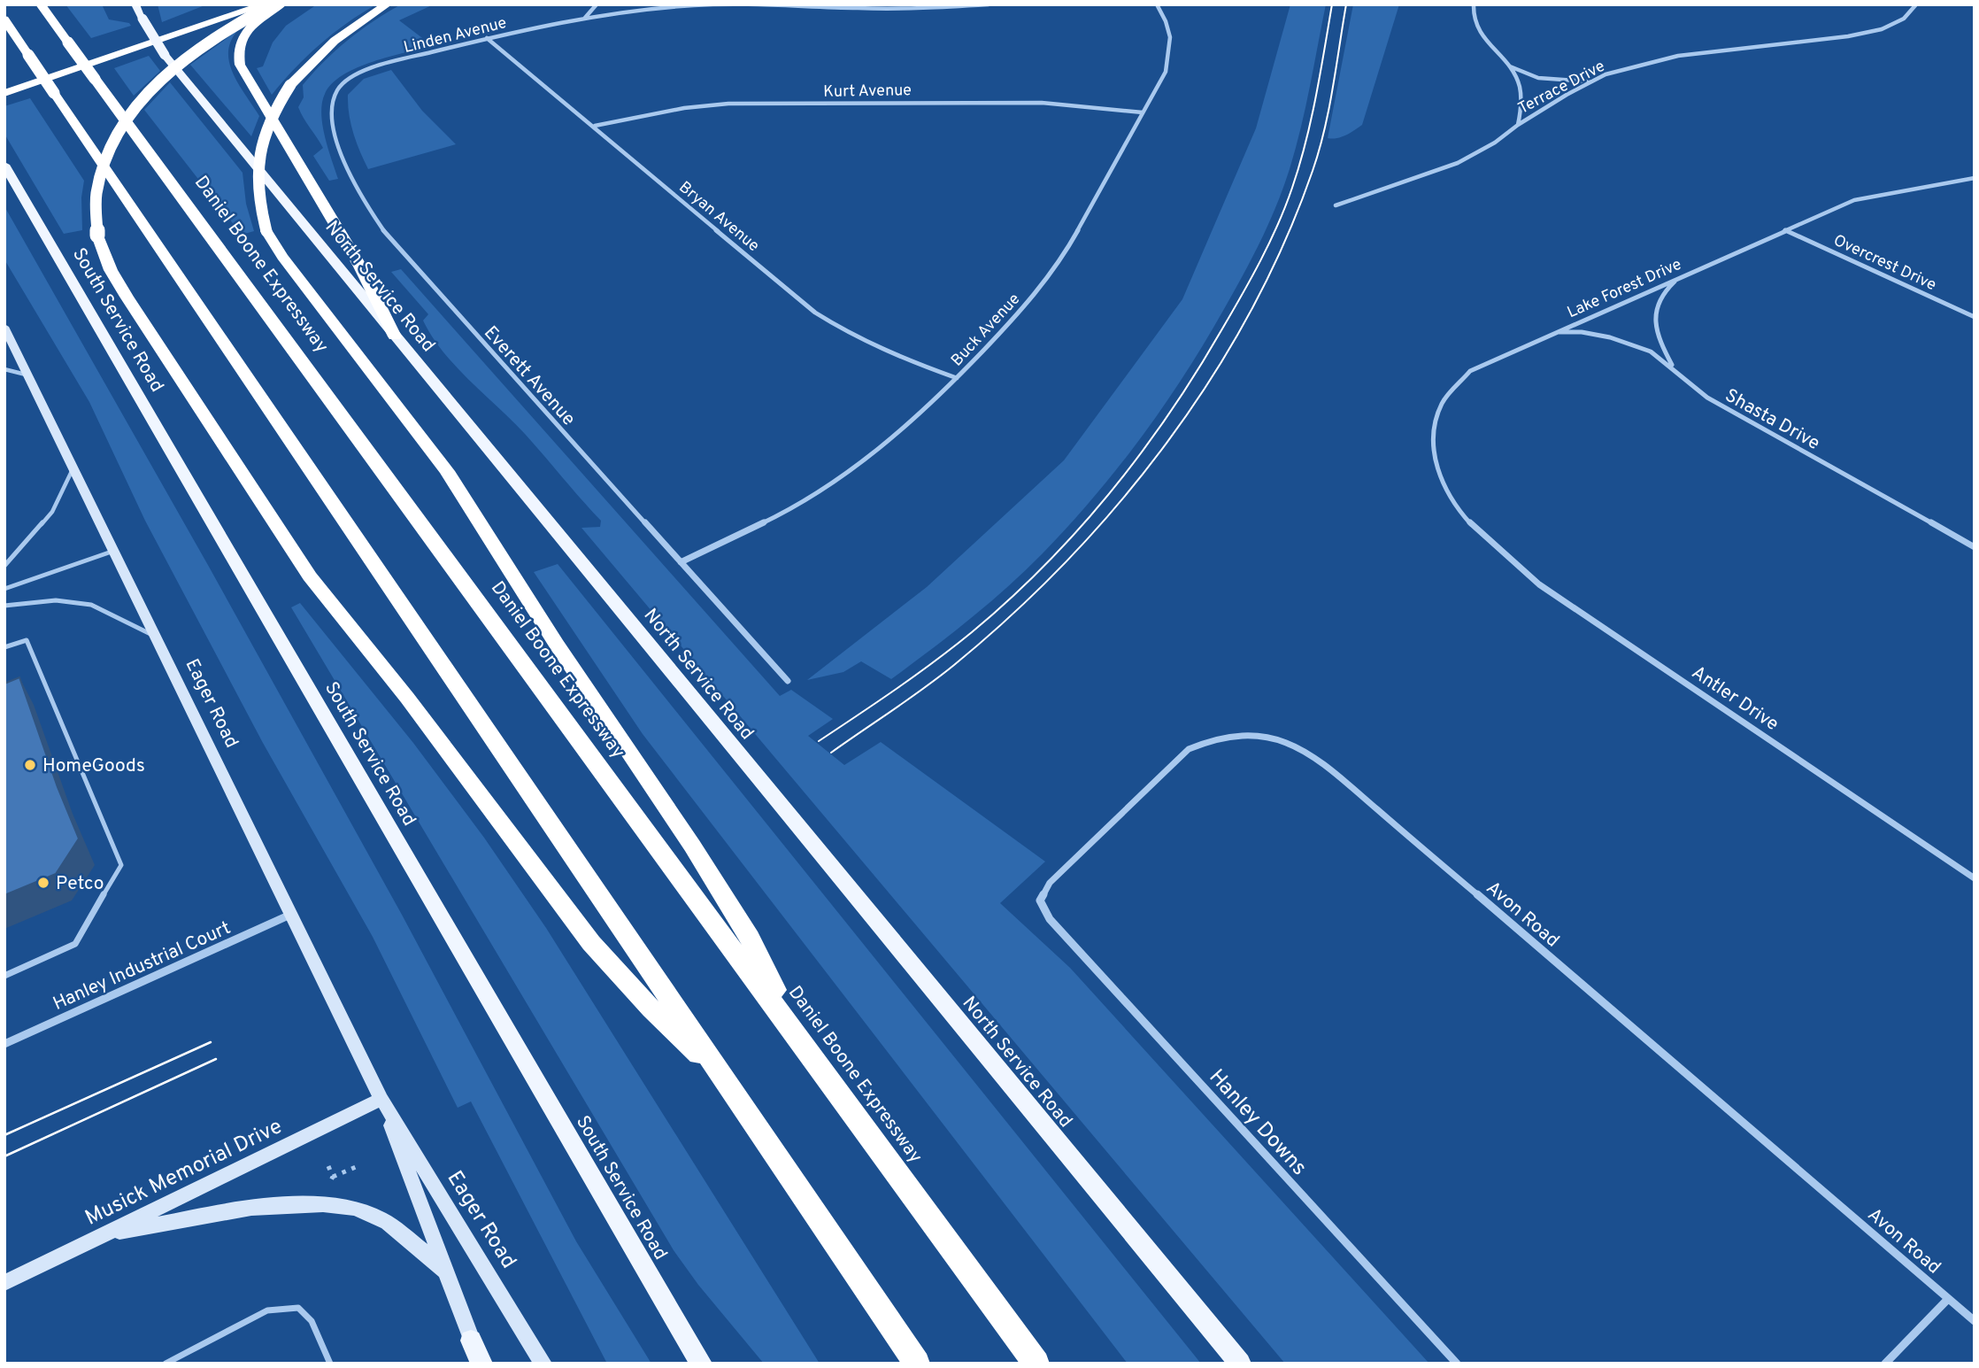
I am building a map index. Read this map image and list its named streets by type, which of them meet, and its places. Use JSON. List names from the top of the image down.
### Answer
{
  "streets": {
    "highway": ["Daniel Boone Expressway"],
    "main road": [
      "North Service Road",
      "South Service Road",
      "Eager Road",
      "Musick Memorial Drive"
    ],
    "street": [
      "Linden Avenue",
      "Terrace Drive",
      "Kurt Avenue",
      "Bryan Avenue",
      "Overcrest Drive",
      "Lake Forest Drive",
      "Buck Avenue",
      "Everett Avenue",
      "Shasta Drive",
      "Antler Drive",
      "Avon Road",
      "Hanley Industrial Court",
      "Hanley Downs"
    ]
  },
  "crossings": [
    ["Linden Avenue", "Bryan Avenue"],
    ["Linden Avenue", "Everett Avenue"],
    ["Kurt Avenue", "Bryan Avenue"],
    ["Kurt Avenue", "Buck Avenue"],
    ["Bryan Avenue", "Buck Avenue"],
    ["Overcrest Drive", "Lake Forest Drive"],
    ["Lake Forest Drive", "Shasta Drive"],
    ["Lake Forest Drive", "Antler Drive"],
    ["Buck Avenue", "Everett Avenue"],
    ["Eager Road", "Hanley Industrial Court"],
    ["Eager Road", "Musick Memorial Drive"],
    ["Avon Road", "Hanley Downs"]
  ],
  "places": ["HomeGoods", "Petco"]
}
